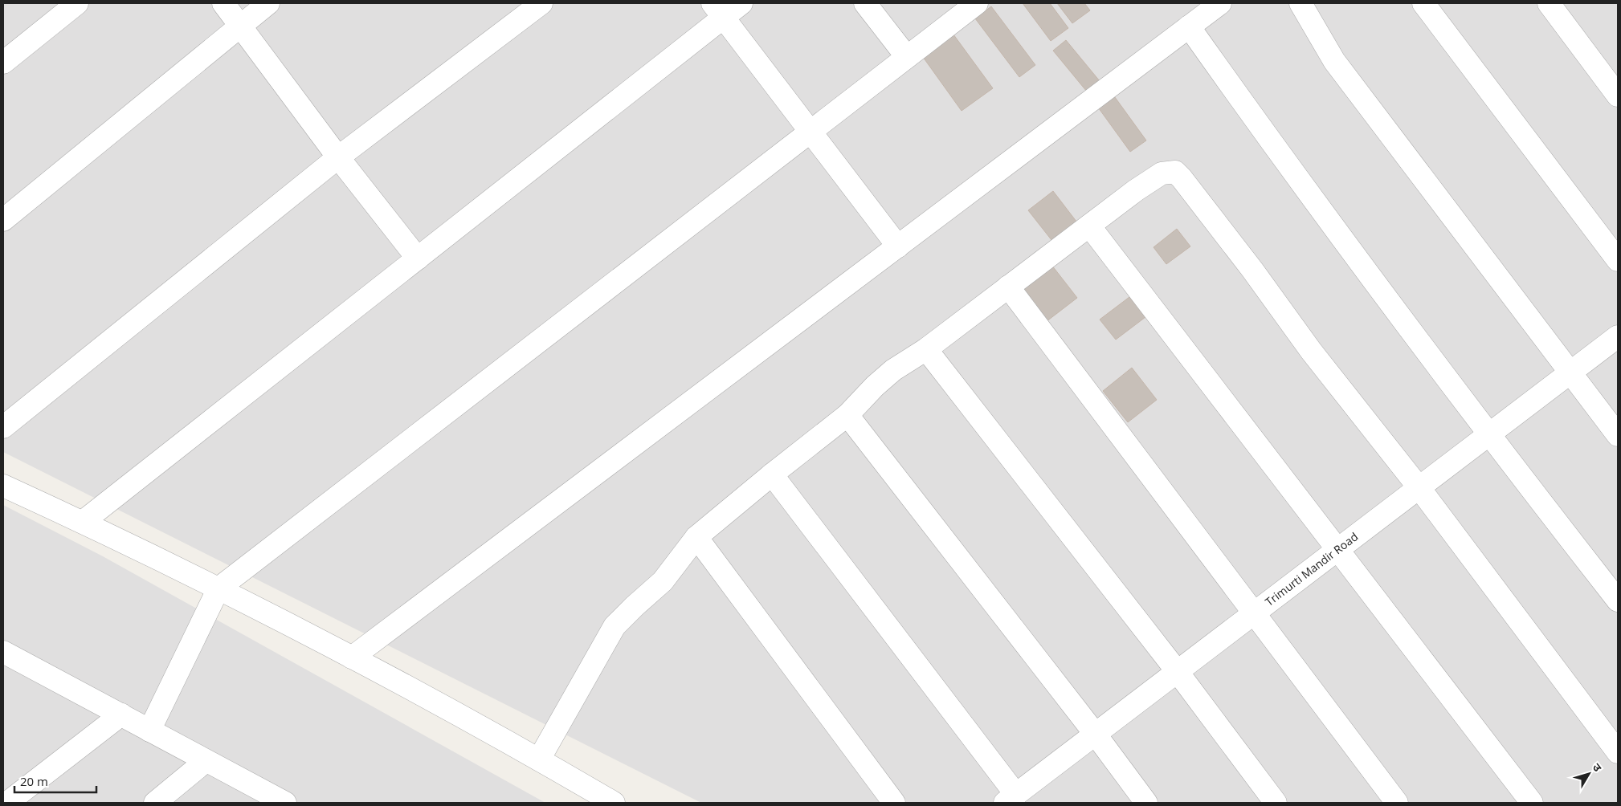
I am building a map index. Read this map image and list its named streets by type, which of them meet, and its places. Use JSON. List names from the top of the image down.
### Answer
{
  "streets": {
    "street": ["Trimurti Mandir Road"]
  },
  "scale_bar": "20 m",
  "north": "top right"
}
